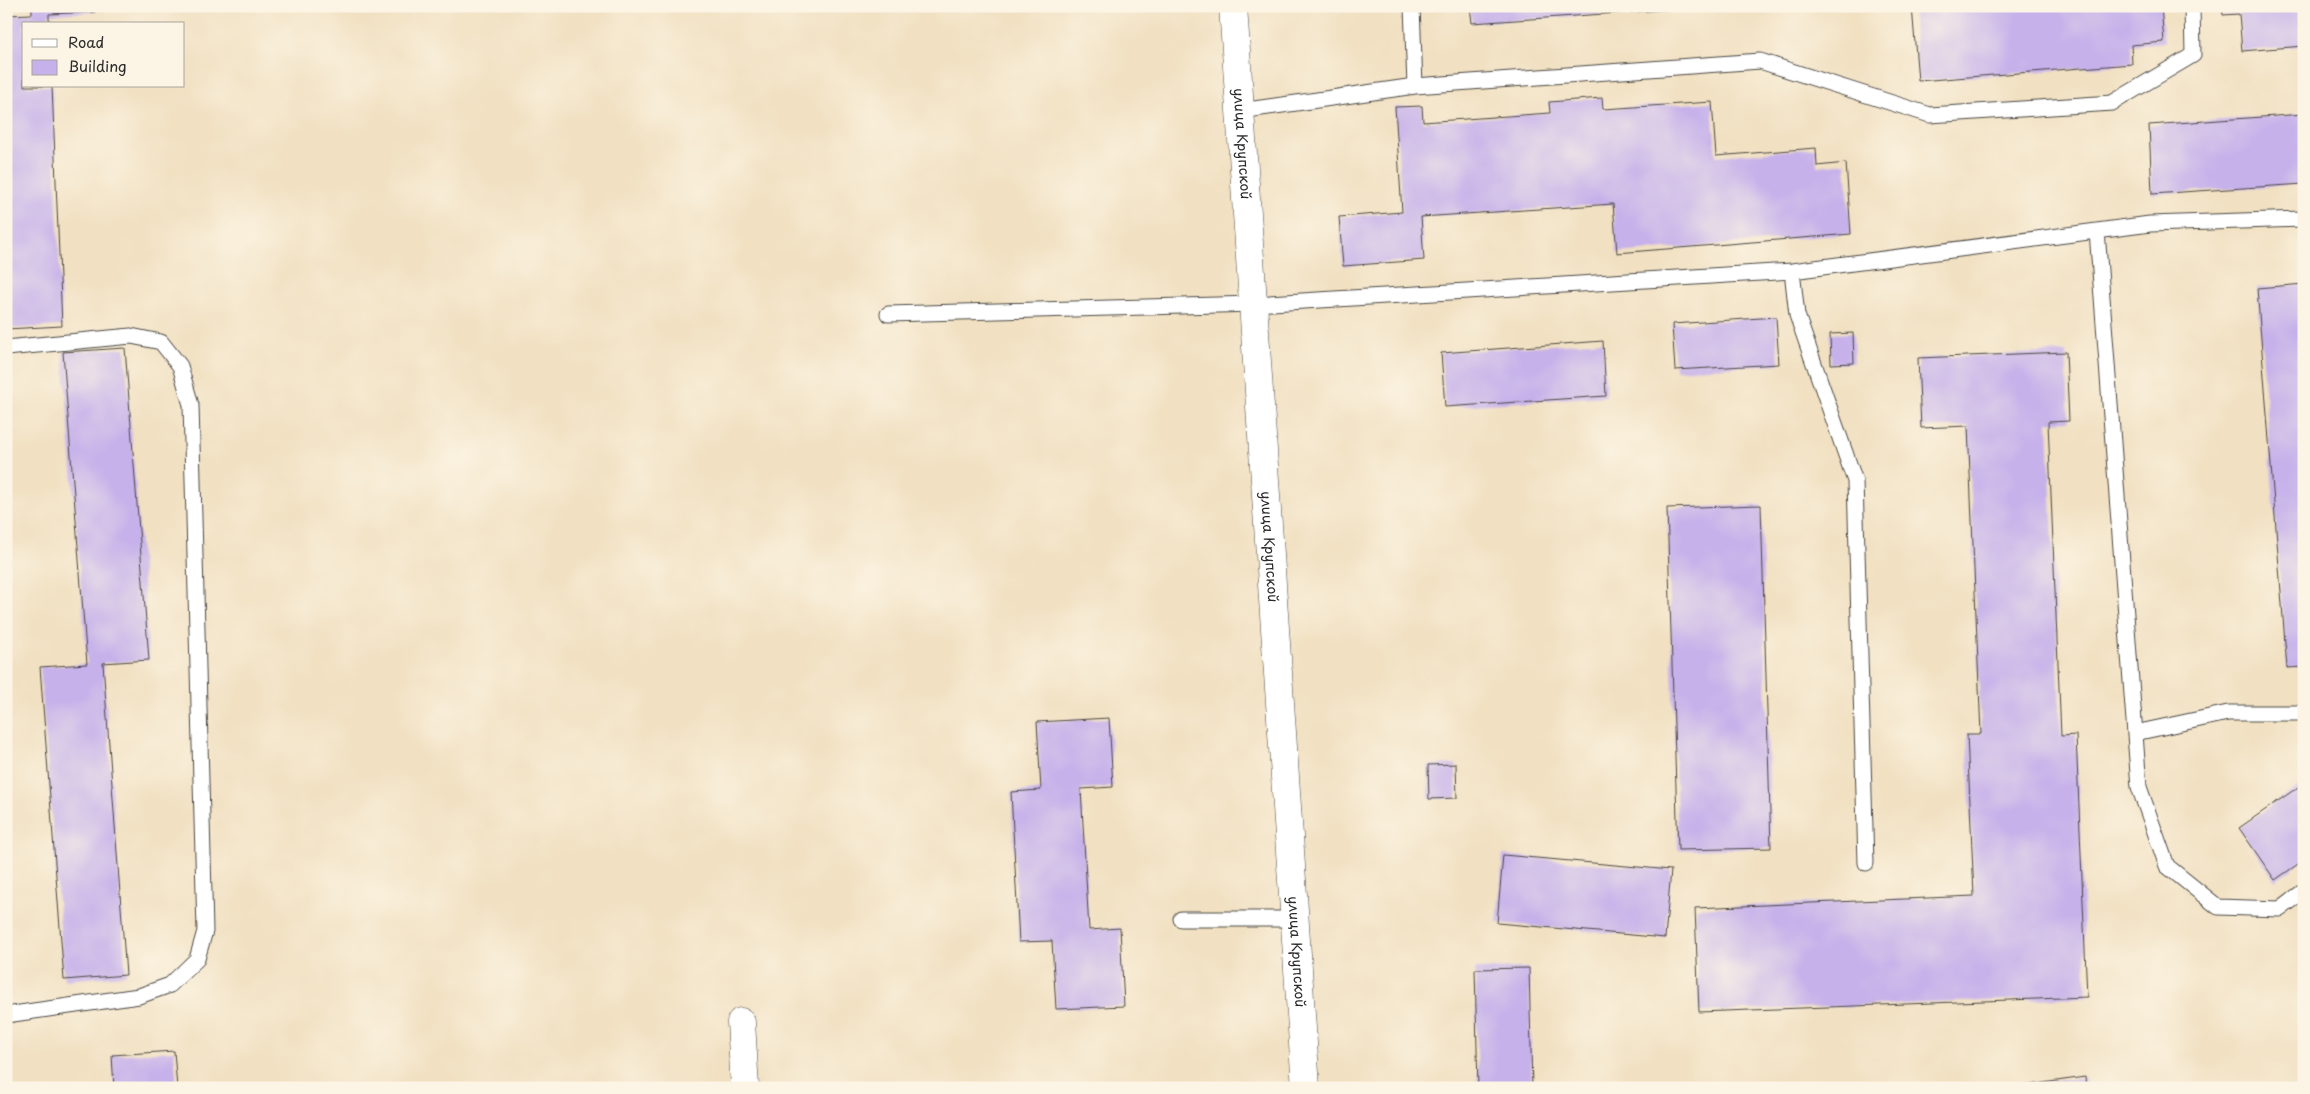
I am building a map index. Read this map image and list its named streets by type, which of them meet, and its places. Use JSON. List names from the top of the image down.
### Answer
{
  "streets": {
    "street": ["улица Крупской"]
  },
  "legend": ["Road", "Building"]
}
